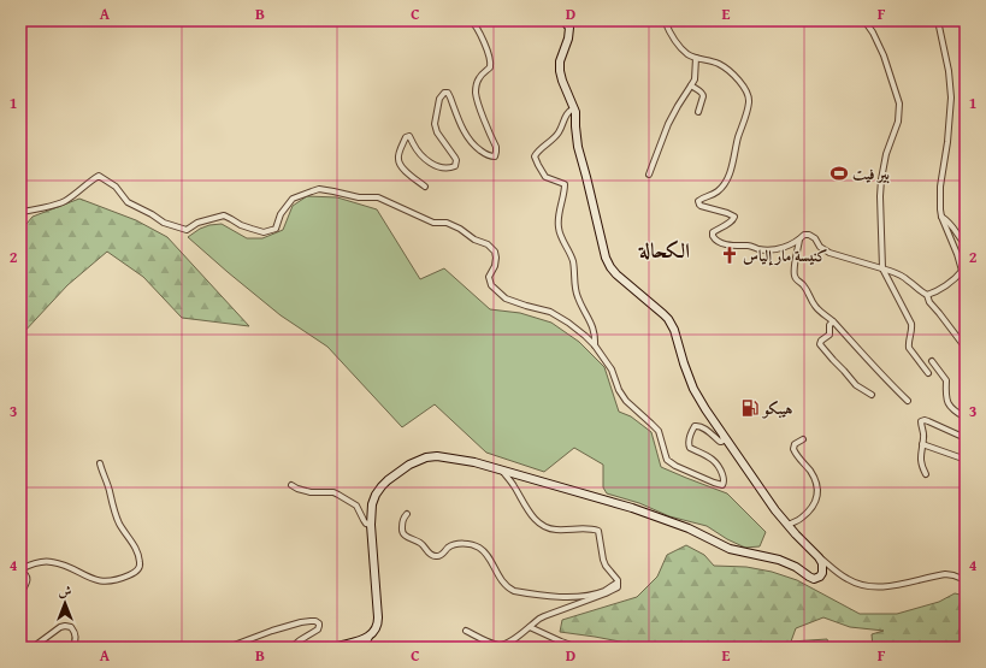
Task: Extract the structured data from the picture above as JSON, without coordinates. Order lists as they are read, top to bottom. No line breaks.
{"districts":["الكحالة"],"places":{"sports":["بير فيت"],"church":["كنيسة مار إلياس"],"fuel station":["هيبكو"]},"north":"top","grid":{"columns":["A","B","C","D","E","F"],"rows":["1","2","3","4"]}}
